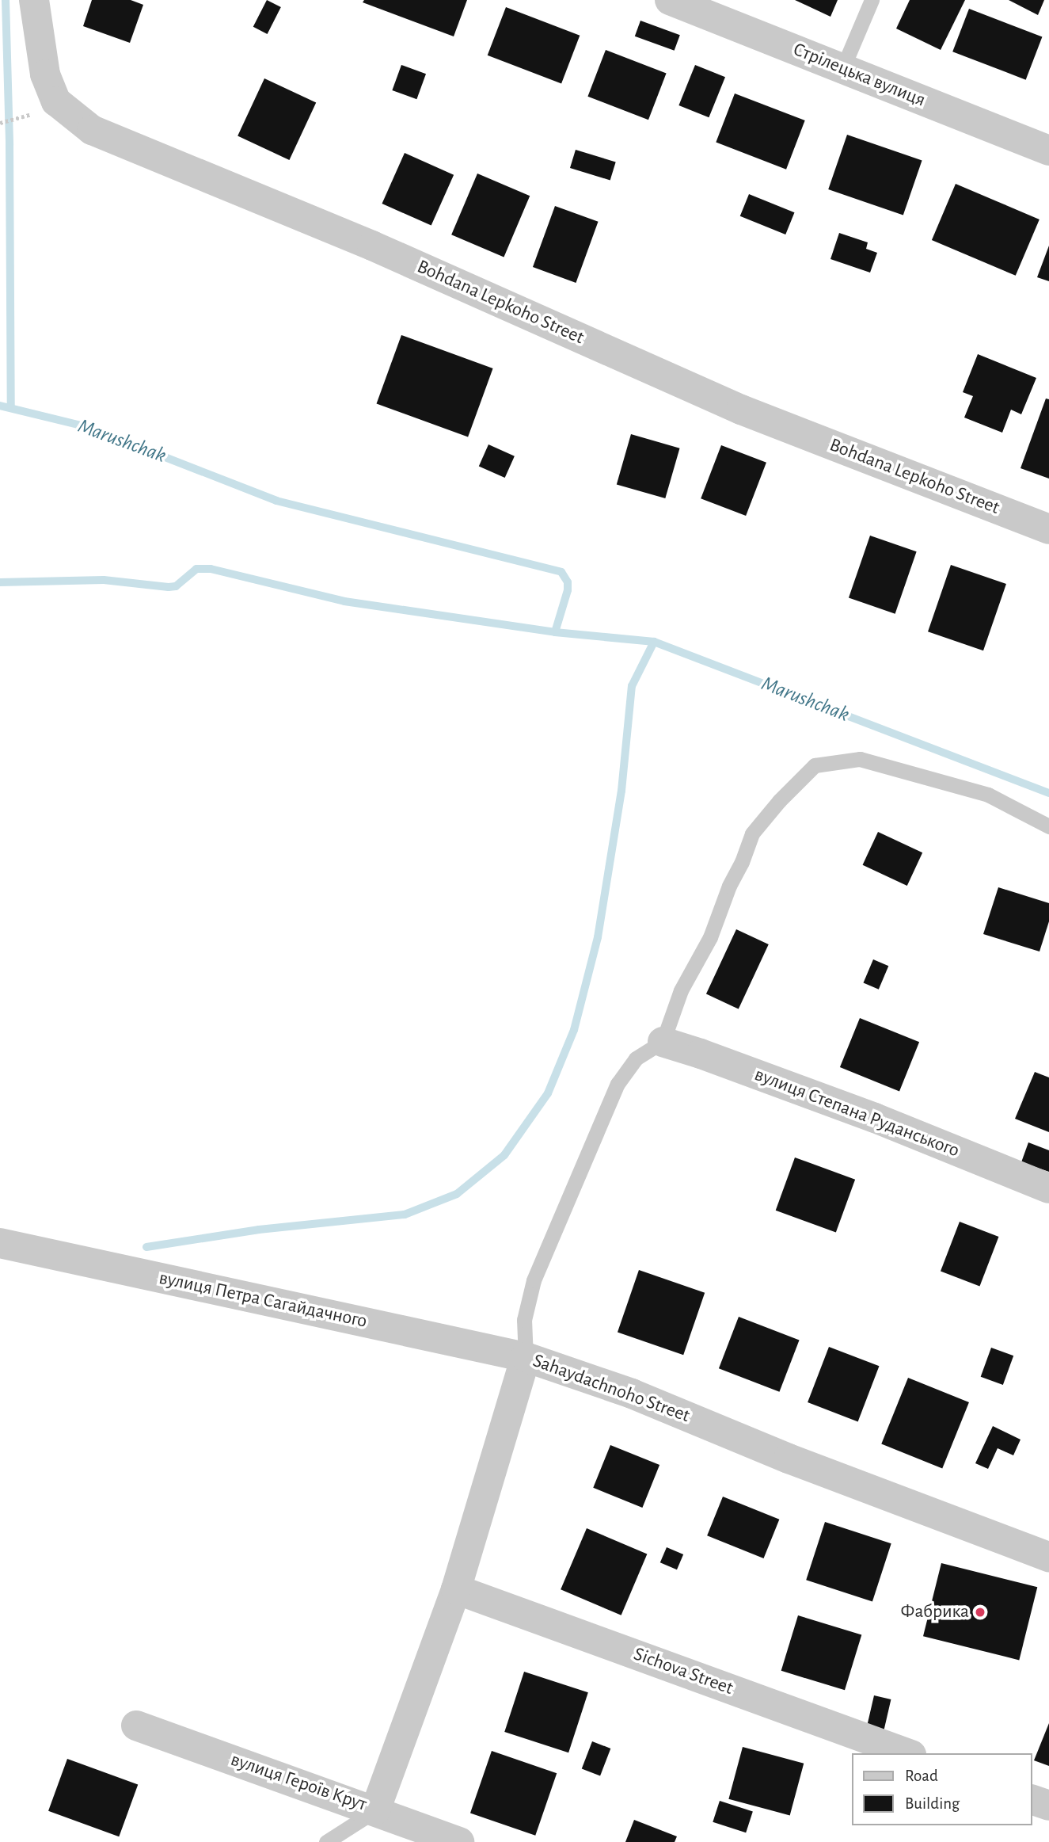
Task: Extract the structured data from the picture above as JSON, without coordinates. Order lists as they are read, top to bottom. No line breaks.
{"streets":{"street":["Стрілецька вулиця","Bohdana Lepkoho Street","вулиця Степана Руданського","вулиця Петра Сагайдачного","Sahaydachnoho Street","Sichova Street","вулиця Героїв Крут"]},"crossings":[["вулиця Петра Сагайдачного","Sahaydachnoho Street"],["Sahaydachnoho Street","Sichova Street"],["Sahaydachnoho Street","вулиця Героїв Крут"]],"water":["Marushchak"],"places":["Фабрика"],"legend":["Road","Building"]}
